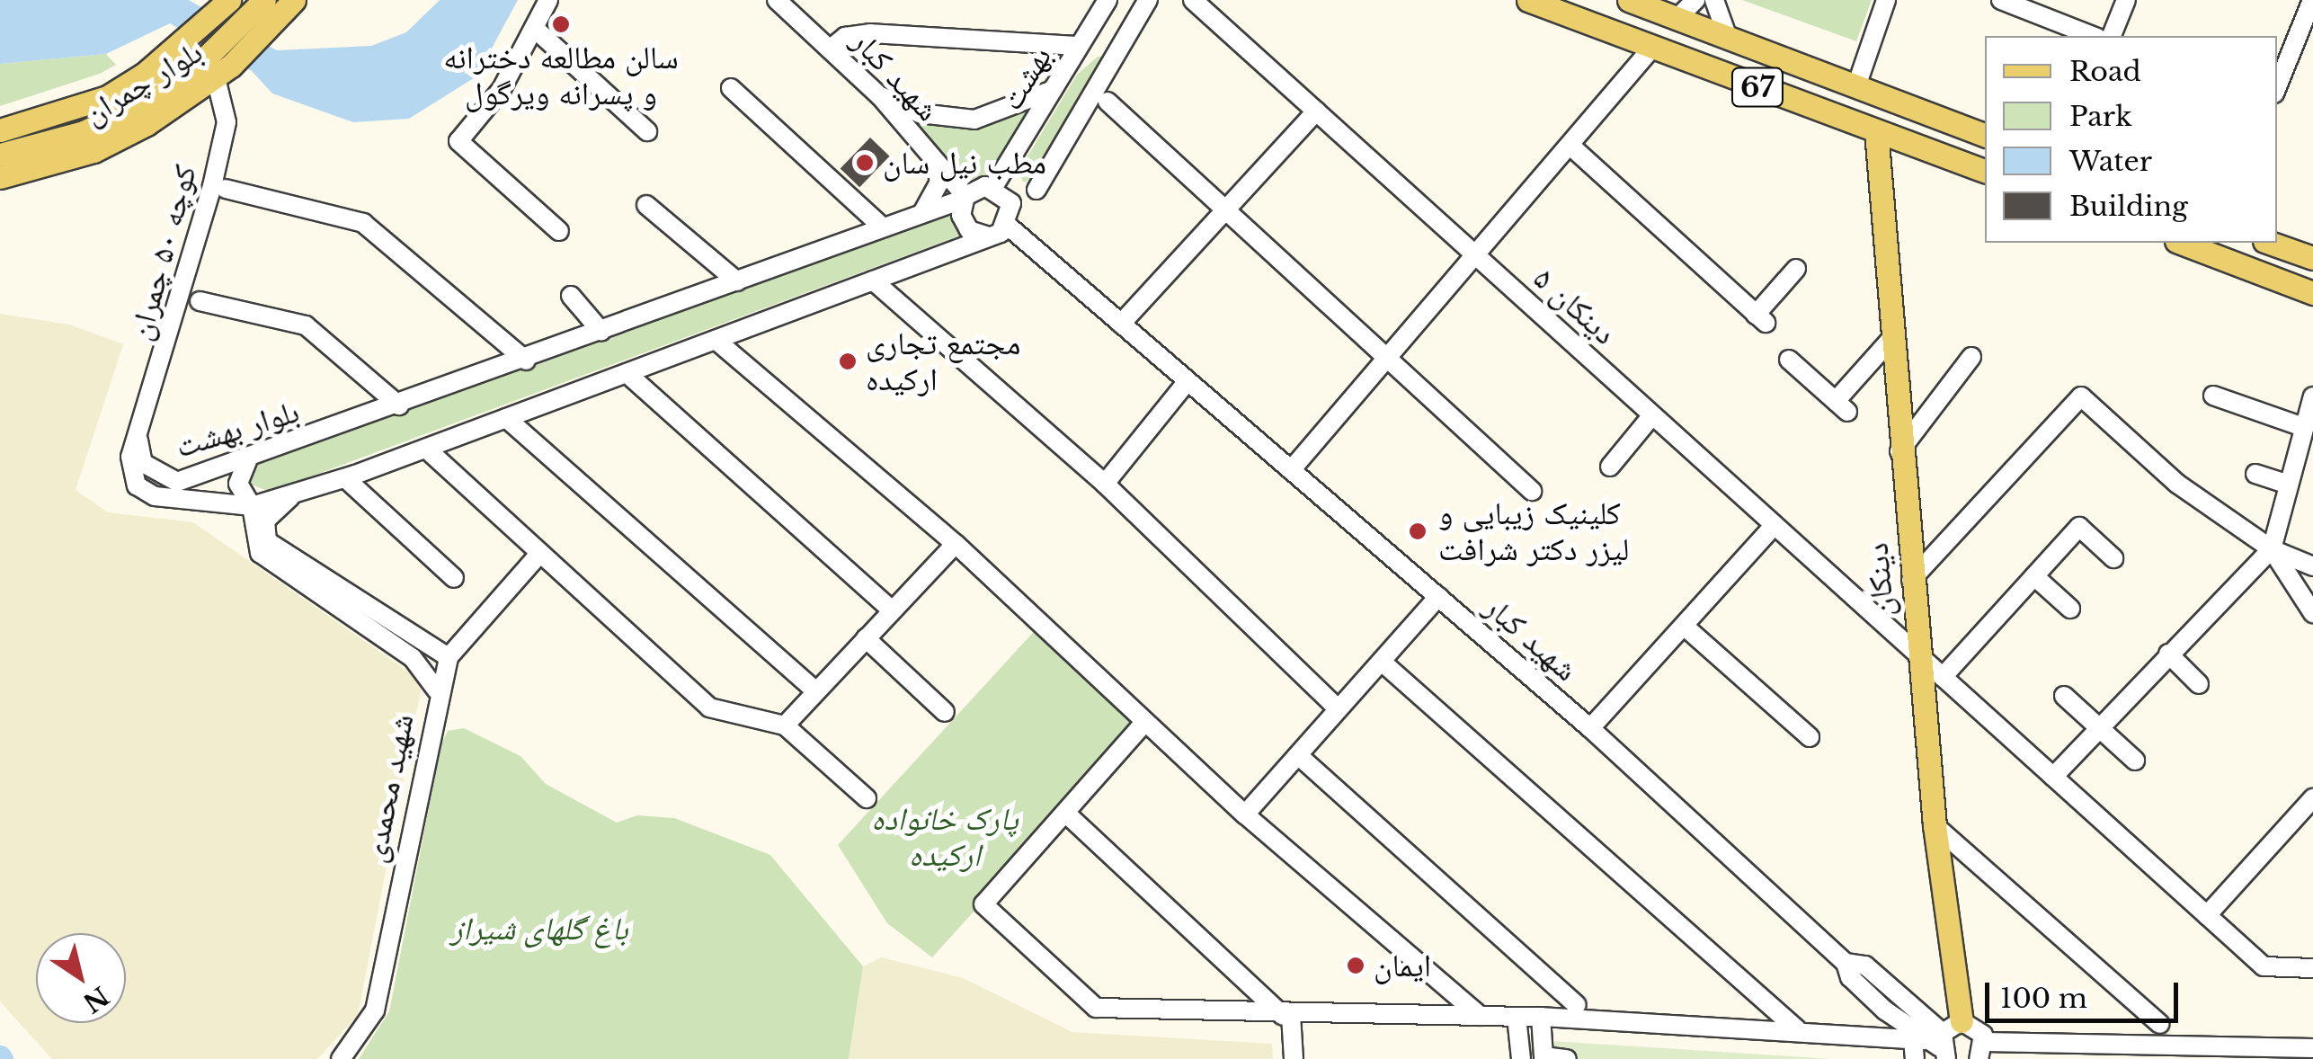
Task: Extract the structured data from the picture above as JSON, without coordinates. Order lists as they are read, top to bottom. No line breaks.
{"streets":{"main road":["بلوار چمران","67","دینکان"],"street":["شهید کبار","بهشت","کوچه ۵۰ چمران","۵ دینکان","بلوار بهشت","شهید محمدی"]},"crossings":[["شهید کبار","بهشت"],["شهید کبار","بلوار بهشت"],["شهید کبار","دینکان"],["بهشت","بلوار بهشت"],["بلوار چمران","کوچه ۵۰ چمران"],["67","دینکان"],["کوچه ۵۰ چمران","بلوار بهشت"],["۵ دینکان","دینکان"]],"parks":["پارک خانواده ارکیده","باغ گلهای شیراز"],"places":["سالن مطالعه دخترانه و پسرانه ویرگول","مطب نیل سان","مجتمع تجاری ارکیده","کلینیک زیبایی و لیزر دکتر شرافت","ایمان"],"legend":["Road","Park","Water","Building"],"scale_bar":"100 m","north":"bottom right"}
